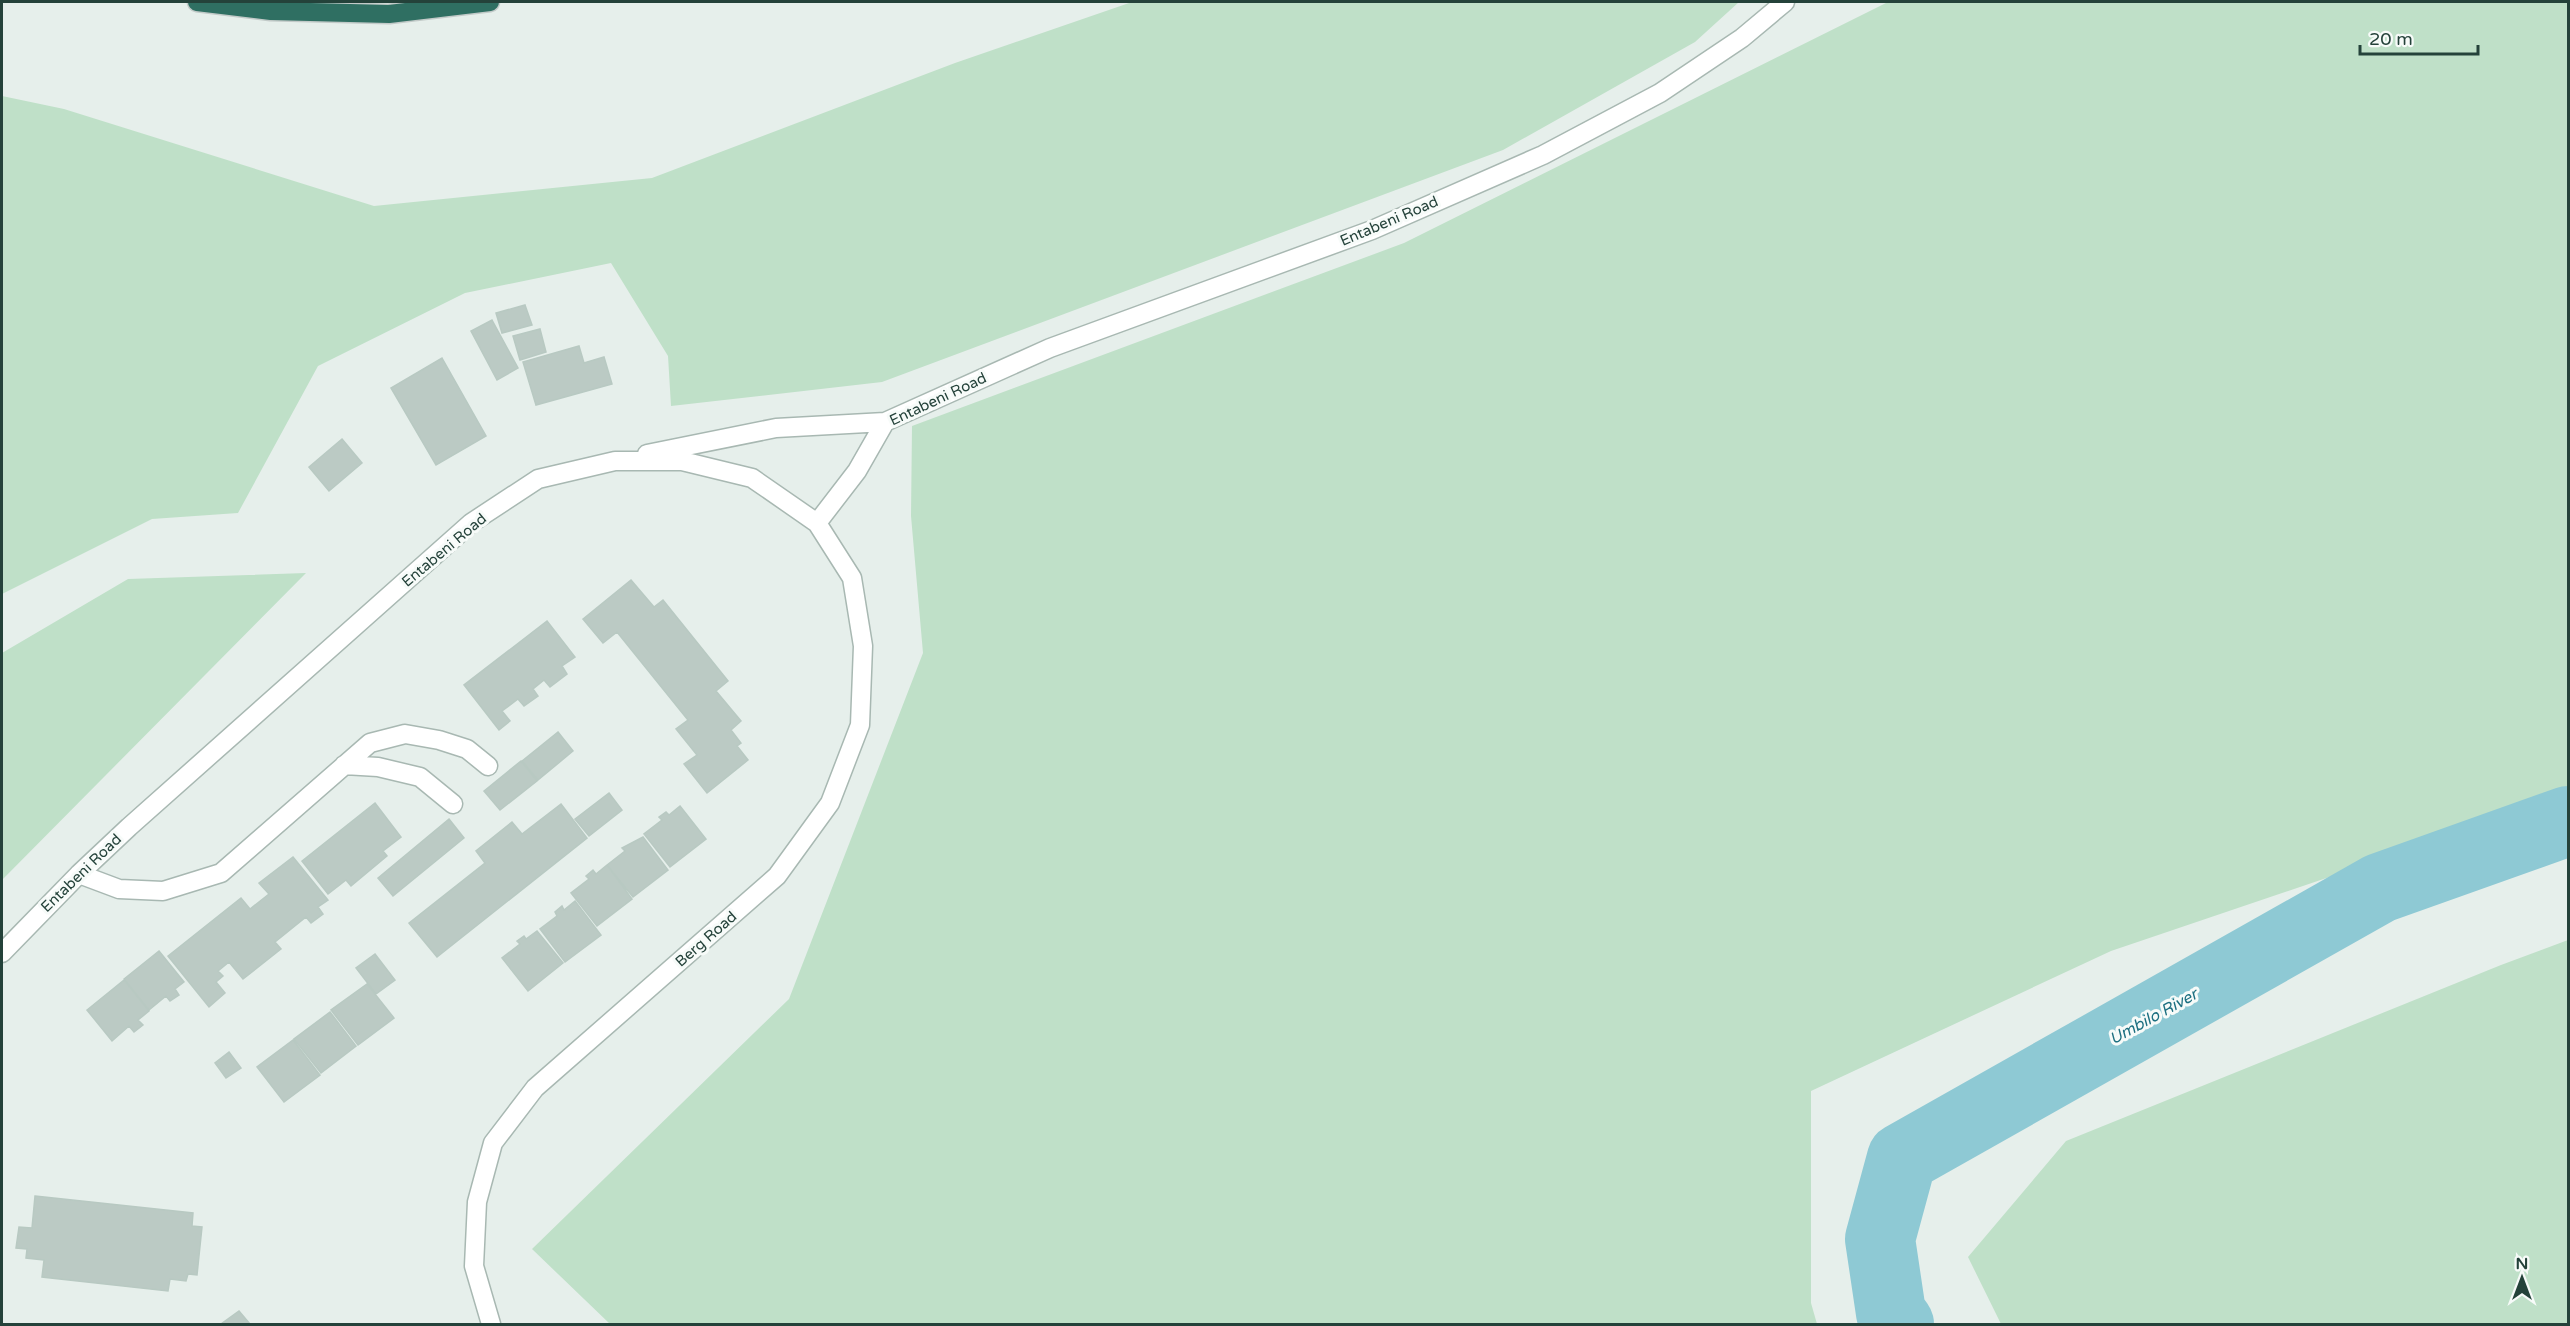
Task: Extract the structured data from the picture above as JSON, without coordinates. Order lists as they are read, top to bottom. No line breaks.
{"streets":{"street":["Entabeni Road","Berg Road"]},"crossings":[["Entabeni Road","Berg Road"]],"water":["Umbilo River"],"scale_bar":"20 m","north":"top"}
